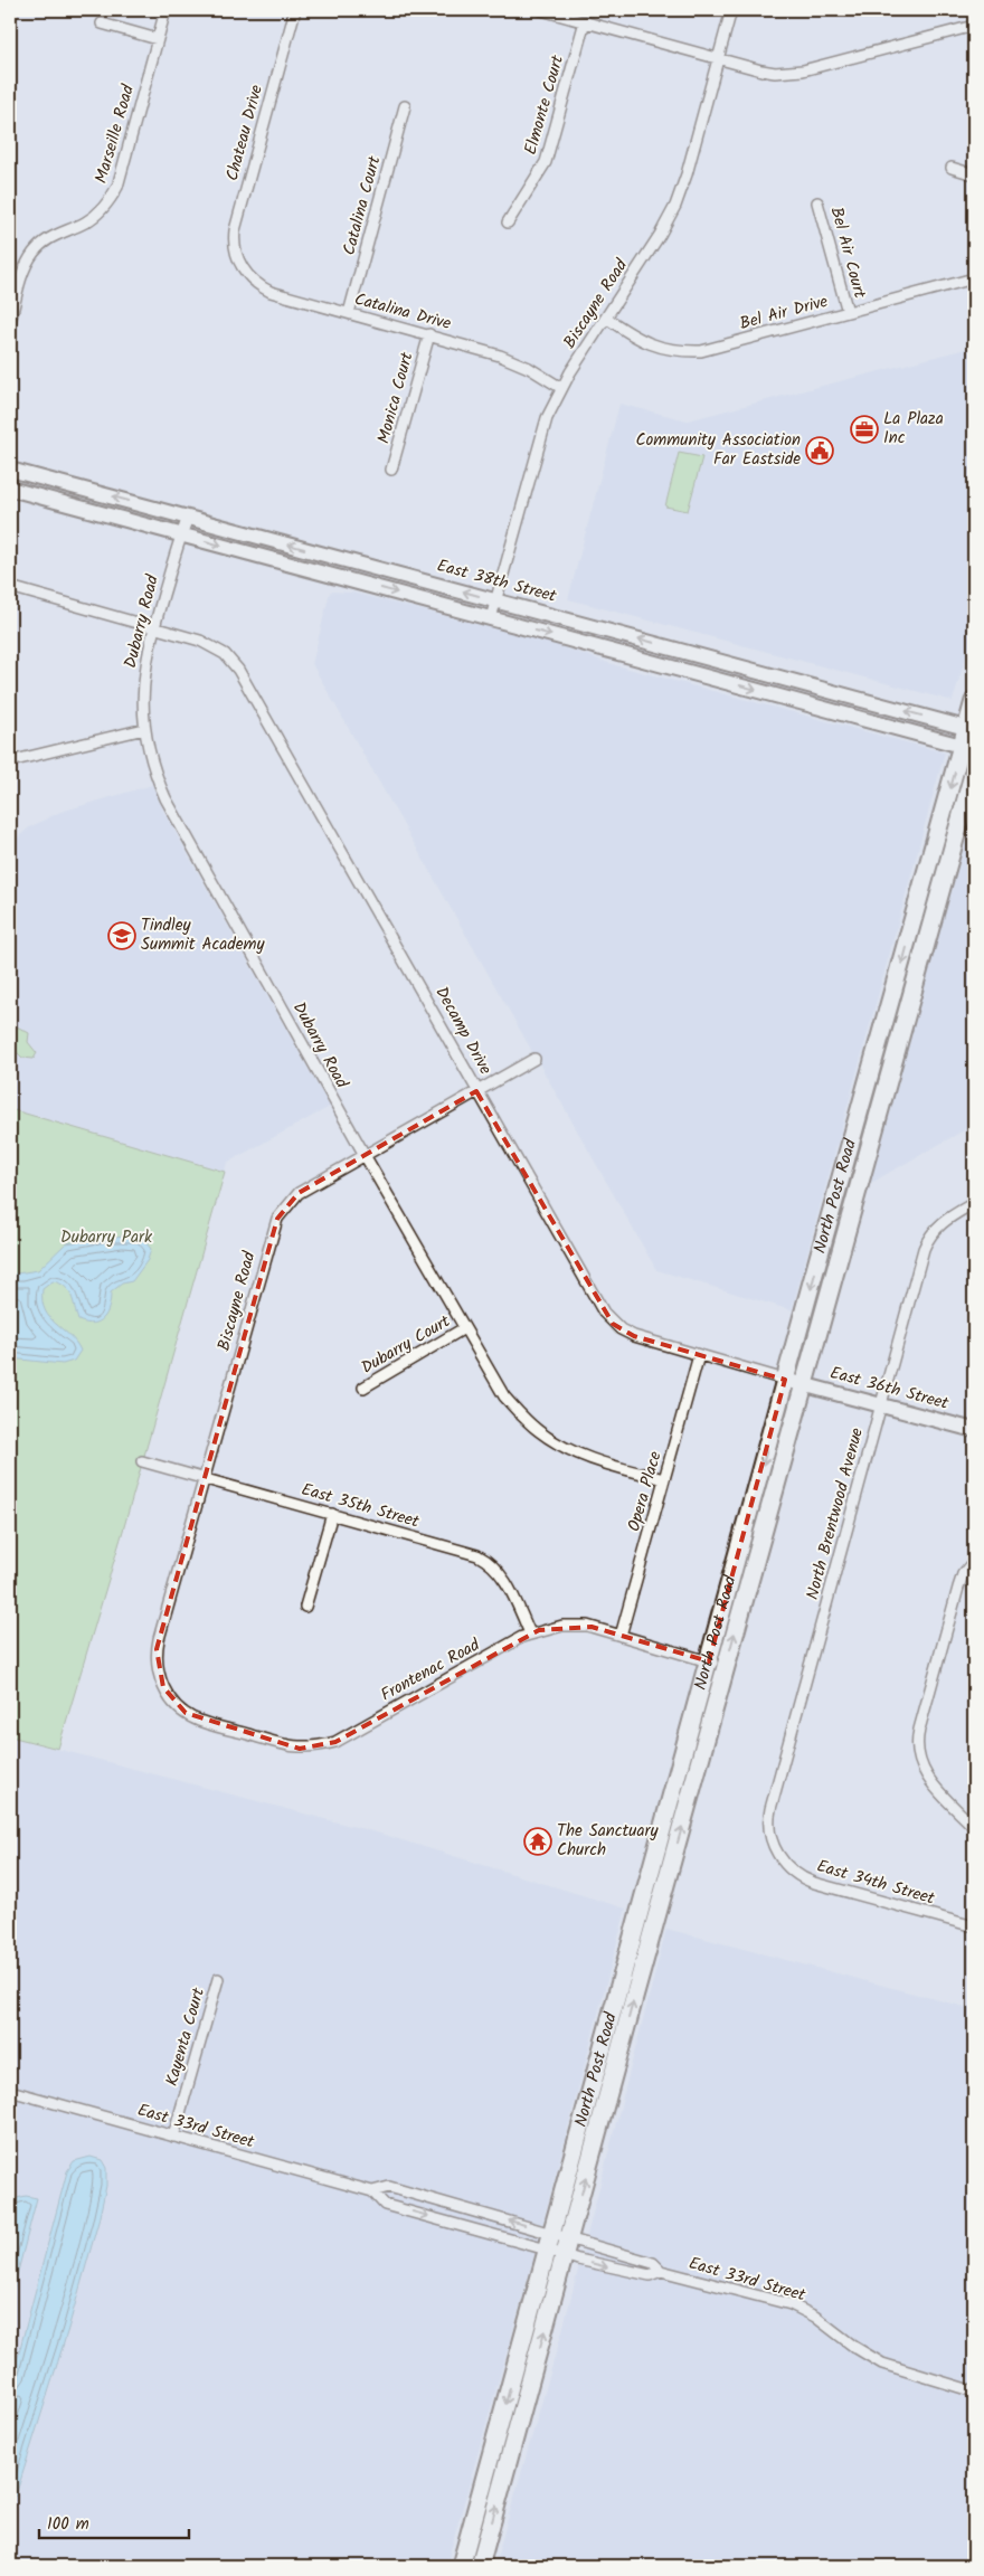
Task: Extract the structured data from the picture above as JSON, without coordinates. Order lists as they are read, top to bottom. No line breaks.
{"streets":{"main road":["East 38th Street","North Post Road","East 36th Street"],"street":["Elmonte Court","Chateau Drive","Marseille Road","Catalina Court","Bel Air Court","Biscayne Road","Catalina Drive","Bel Air Drive","Monica Court","Dubarry Road","Decamp Drive","Dubarry Court","Opera Place","East 35th Street","North Brentwood Avenue","Frontenac Road","East 34th Street","Kayenta Court","East 33rd Street"]},"crossings":[["Chateau Drive","Catalina Drive"],["Catalina Court","Catalina Drive"],["Bel Air Court","Bel Air Drive"],["Biscayne Road","Catalina Drive"],["Biscayne Road","Bel Air Drive"],["Biscayne Road","East 38th Street"],["Biscayne Road","Dubarry Road"],["Biscayne Road","Decamp Drive"],["Biscayne Road","East 35th Street"],["Biscayne Road","Frontenac Road"],["Catalina Drive","Monica Court"],["East 38th Street","Dubarry Road"],["East 38th Street","North Post Road"],["Dubarry Road","Decamp Drive"],["Dubarry Road","Dubarry Court"],["Dubarry Road","Opera Place"],["Decamp Drive","North Post Road"],["Decamp Drive","East 36th Street"],["Decamp Drive","Opera Place"],["North Post Road","East 36th Street"],["North Post Road","Frontenac Road"],["North Post Road","East 33rd Street"],["East 36th Street","North Brentwood Avenue"],["Opera Place","Frontenac Road"],["East 35th Street","Frontenac Road"],["North Brentwood Avenue","East 34th Street"],["Kayenta Court","East 33rd Street"]],"parks":["Dubarry Park"],"places":{"office":["La Plaza Inc"],"public building":["Community Association Far Eastside"],"school or university":["Tindley Summit Academy"],"temple":["The Sanctuary Church"]},"scale_bar":"100 m"}
